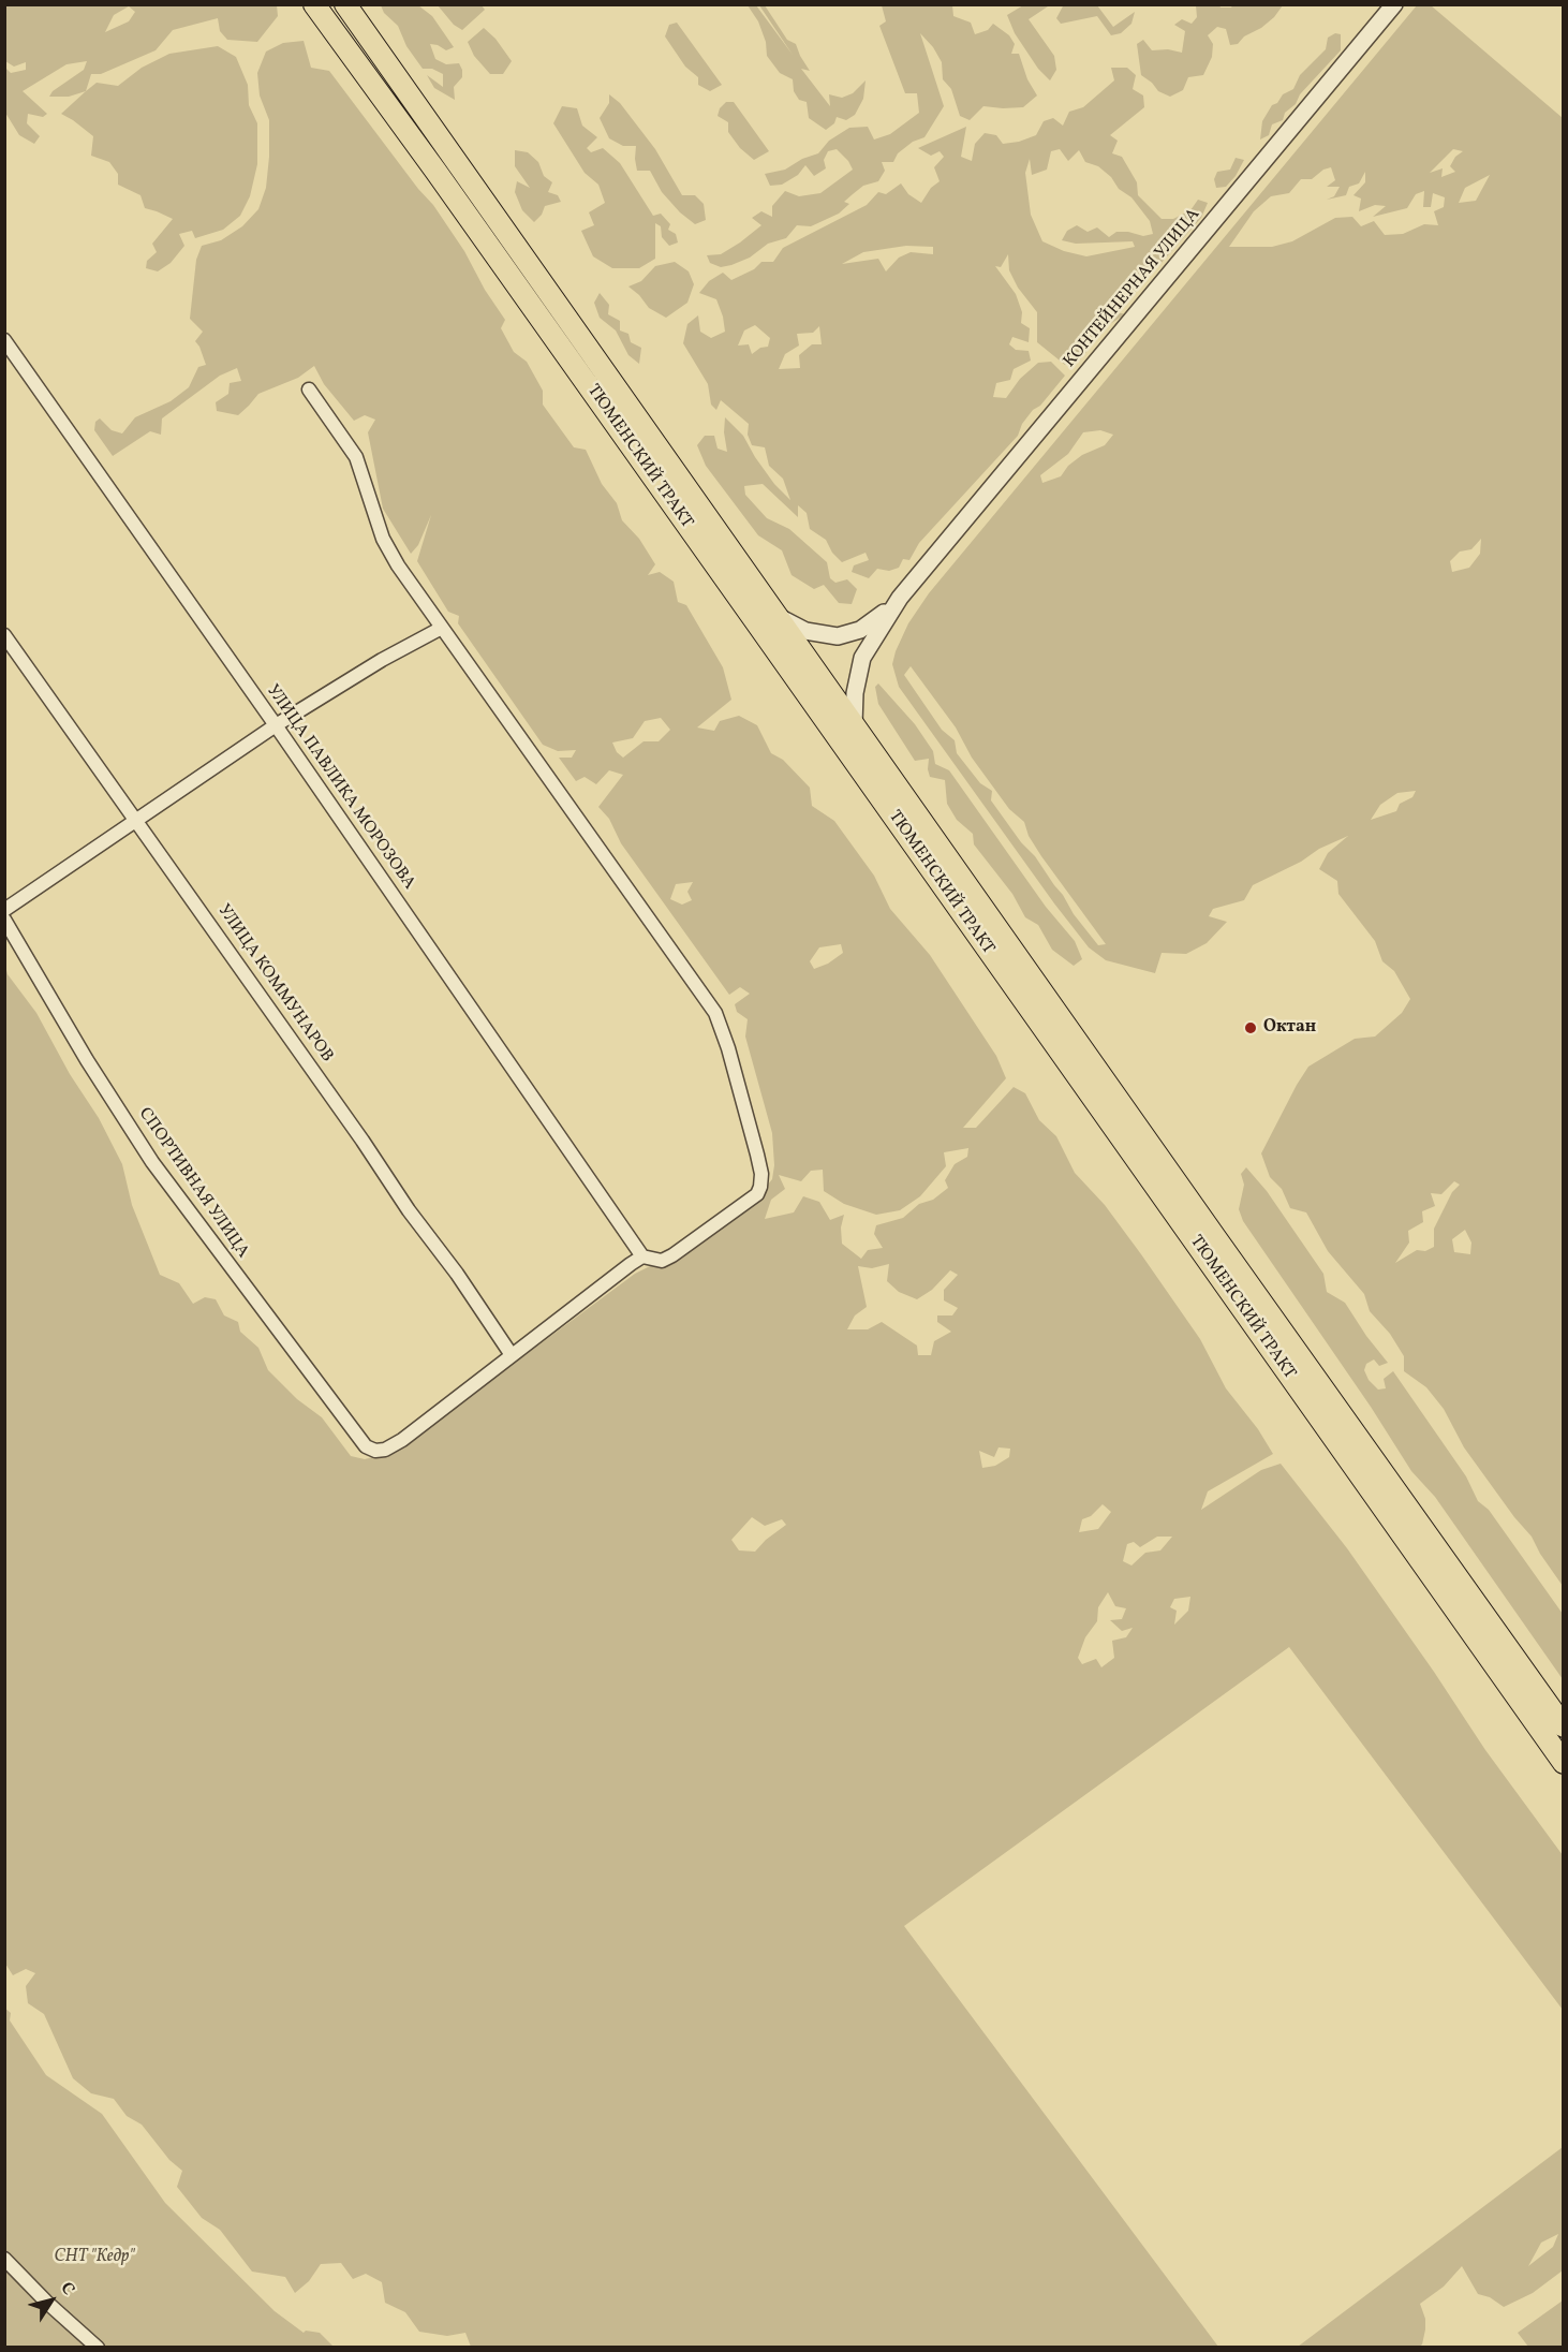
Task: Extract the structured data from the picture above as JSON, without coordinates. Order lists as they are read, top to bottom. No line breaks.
{"streets":{"main road":["ТЮМЕНСКИЙ ТРАКТ"],"street":["КОНТЕЙНЕРНАЯ УЛИЦА","УЛИЦА ПАВЛИКА МОРОЗОВА","УЛИЦА КОММУНАРОВ","СПОРТИВНАЯ УЛИЦА"]},"crossings":[["КОНТЕЙНЕРНАЯ УЛИЦА","ТЮМЕНСКИЙ ТРАКТ"],["УЛИЦА КОММУНАРОВ","СПОРТИВНАЯ УЛИЦА"]],"parks":["СНТ \"Кедр\""],"places":["Октан"],"north":"top right"}
